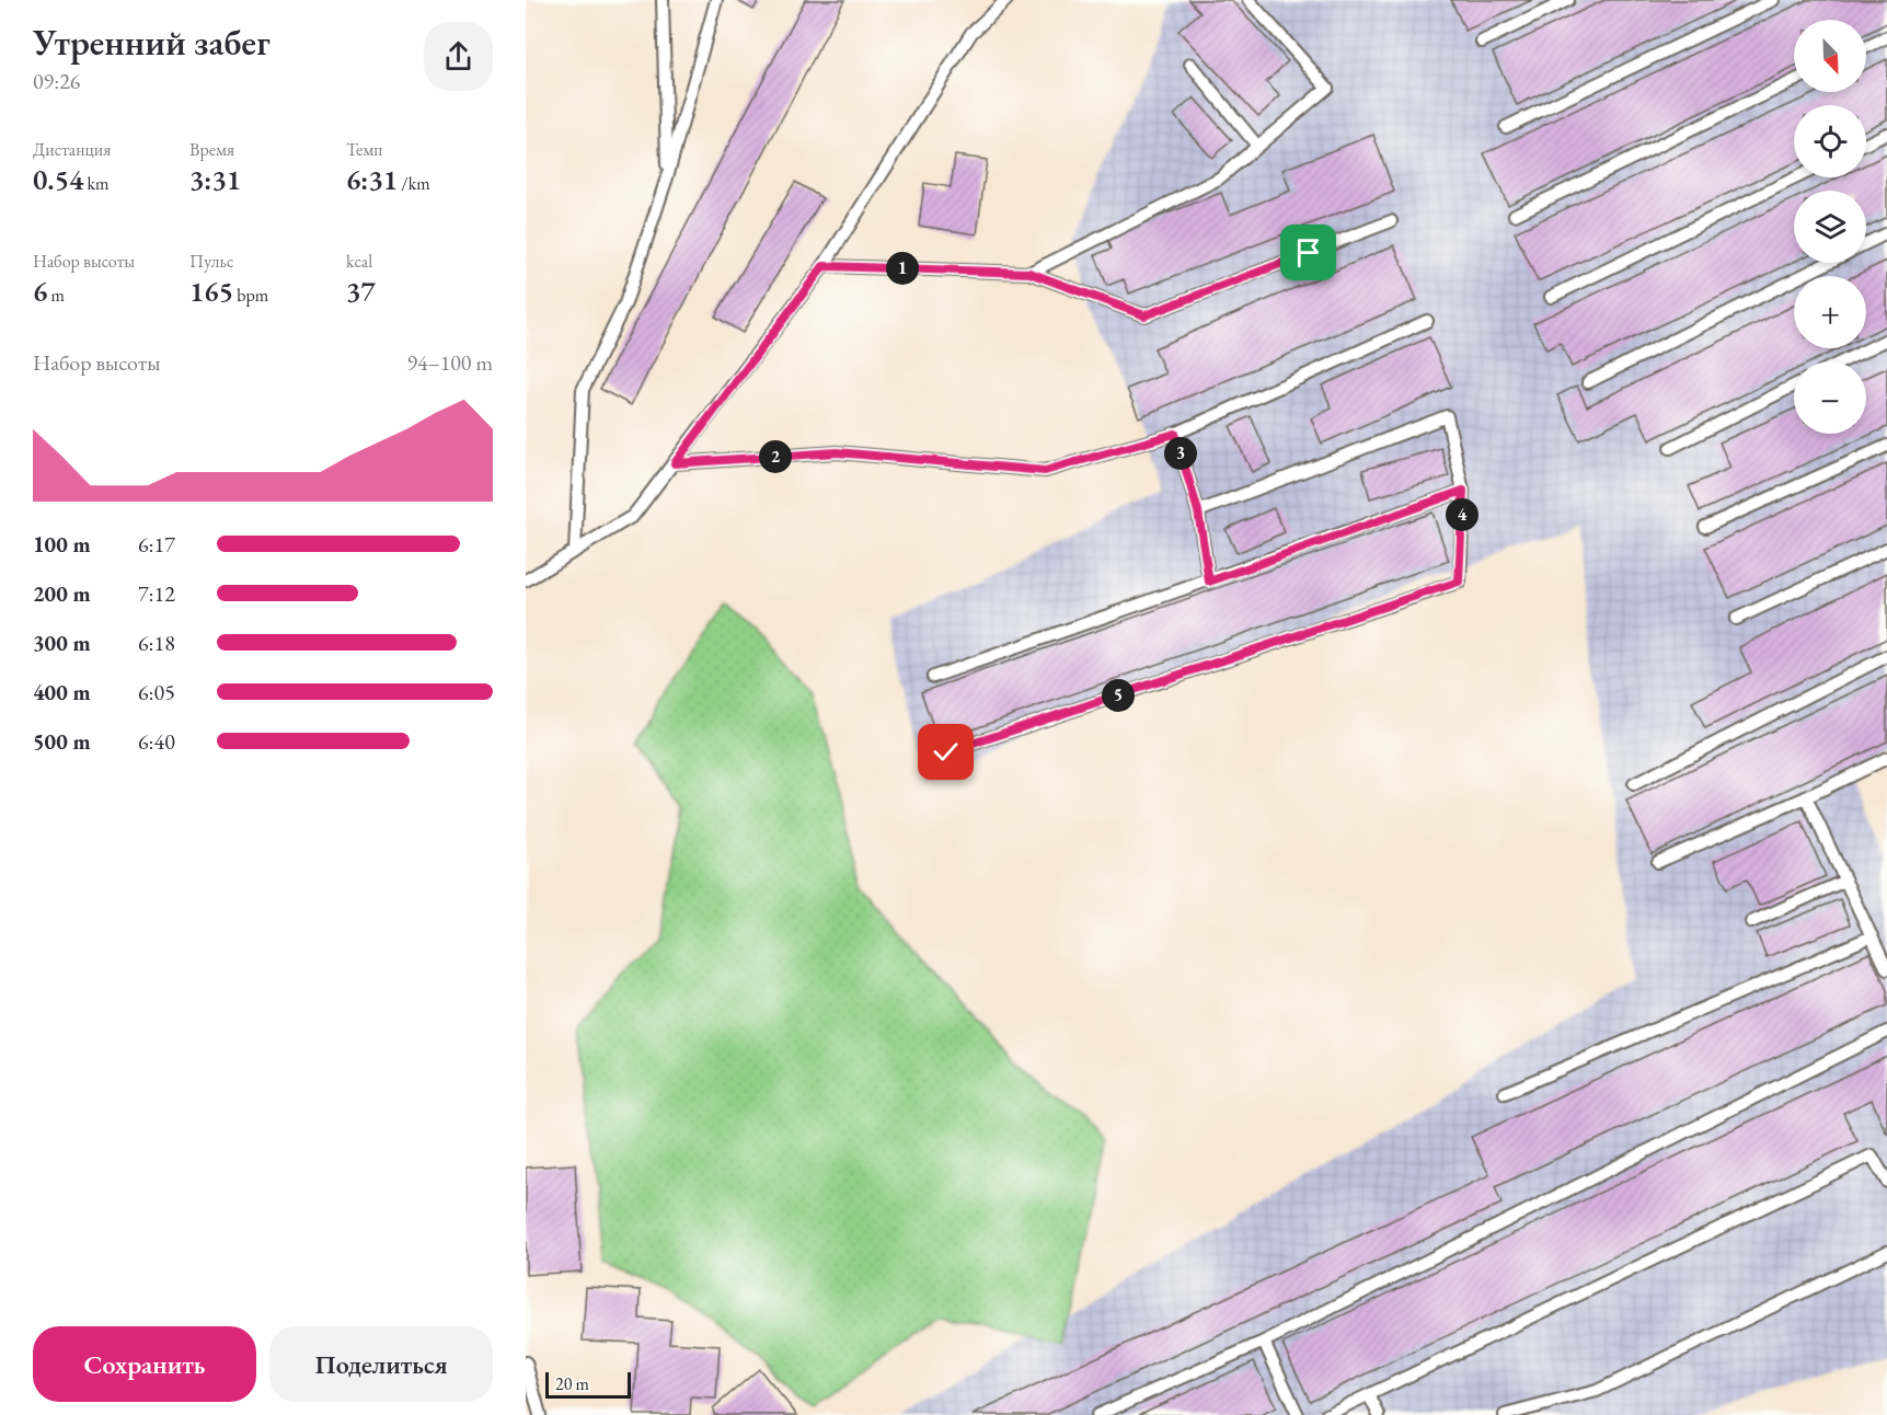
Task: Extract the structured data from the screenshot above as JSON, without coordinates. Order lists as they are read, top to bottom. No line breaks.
{"scale_bar":"20 m","north":"bottom right","page":{"heading":["Утренний забег","09:26"],"map_buttons":["+","−"],"stats":[["Дистанция","0.54 km"],["Время","3:31"],["Темп","6:31 /km"],["Набор высоты","6 m"],["Пульс","165 bpm"],["kcal","37"]],"pins":["1","3","2","4","5"],"chart":["Набор высоты","94–100 m"],"list":[{"name":"100 m","note":"6:17"},{"name":"200 m","note":"7:12"},{"name":"300 m","note":"6:18"},{"name":"400 m","note":"6:05"},{"name":"500 m","note":"6:40"}],"buttons":["Сохранить","Поделиться"],"scale":"20 m"}}
